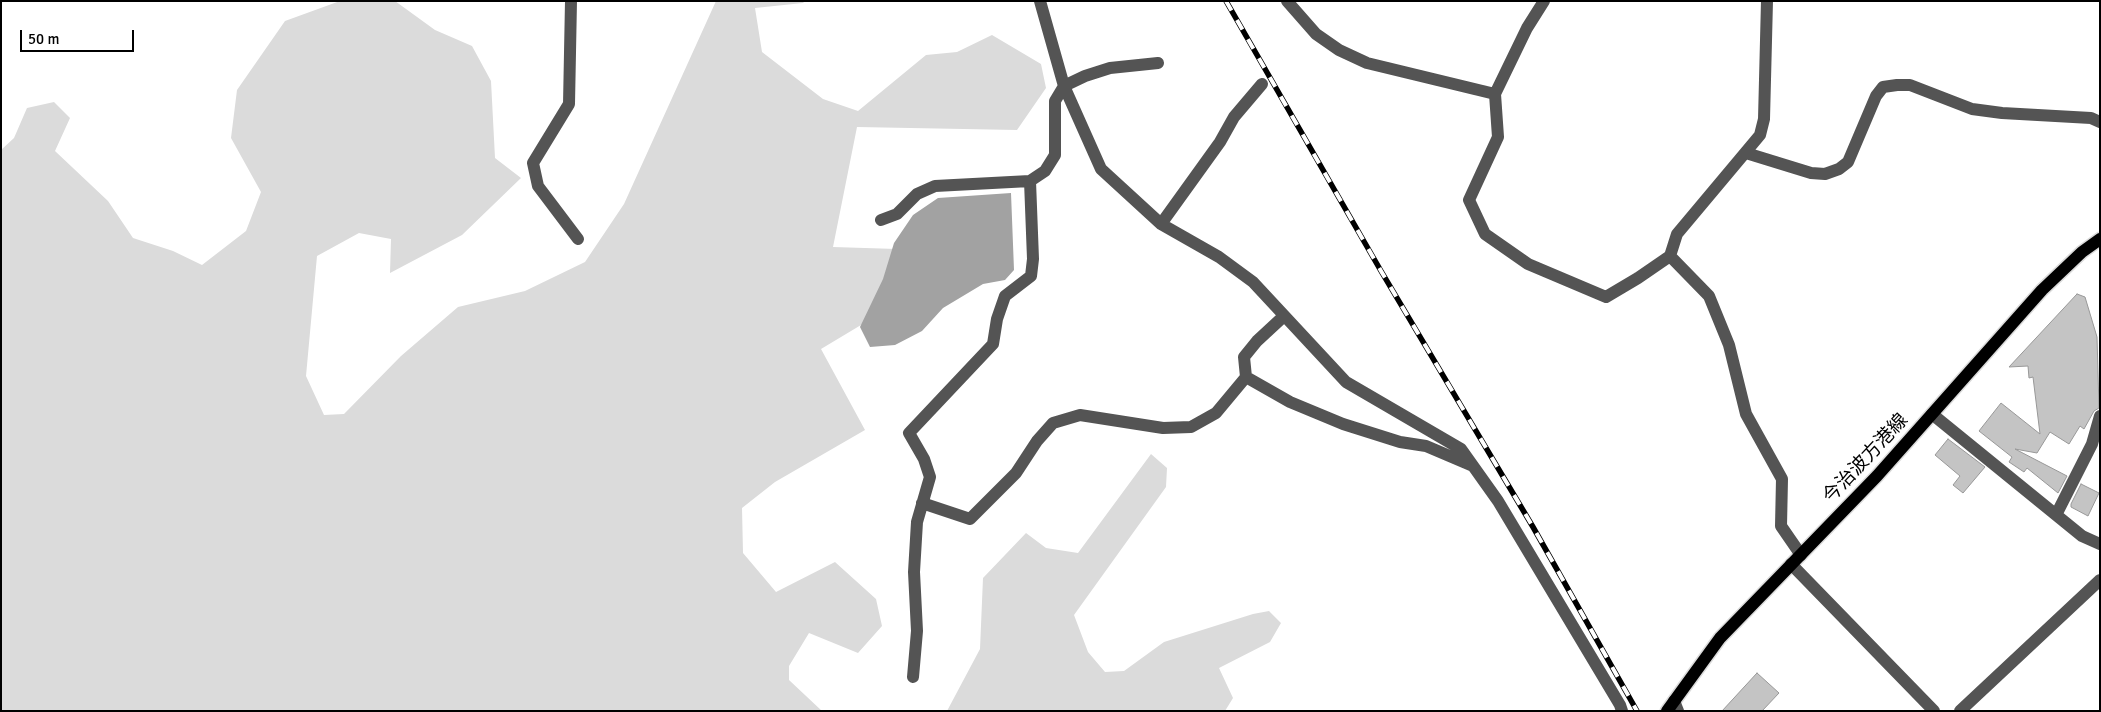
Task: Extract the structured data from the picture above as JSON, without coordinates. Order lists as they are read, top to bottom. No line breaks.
{"streets":{"main road":["今治波方港線"]},"scale_bar":"50 m"}
